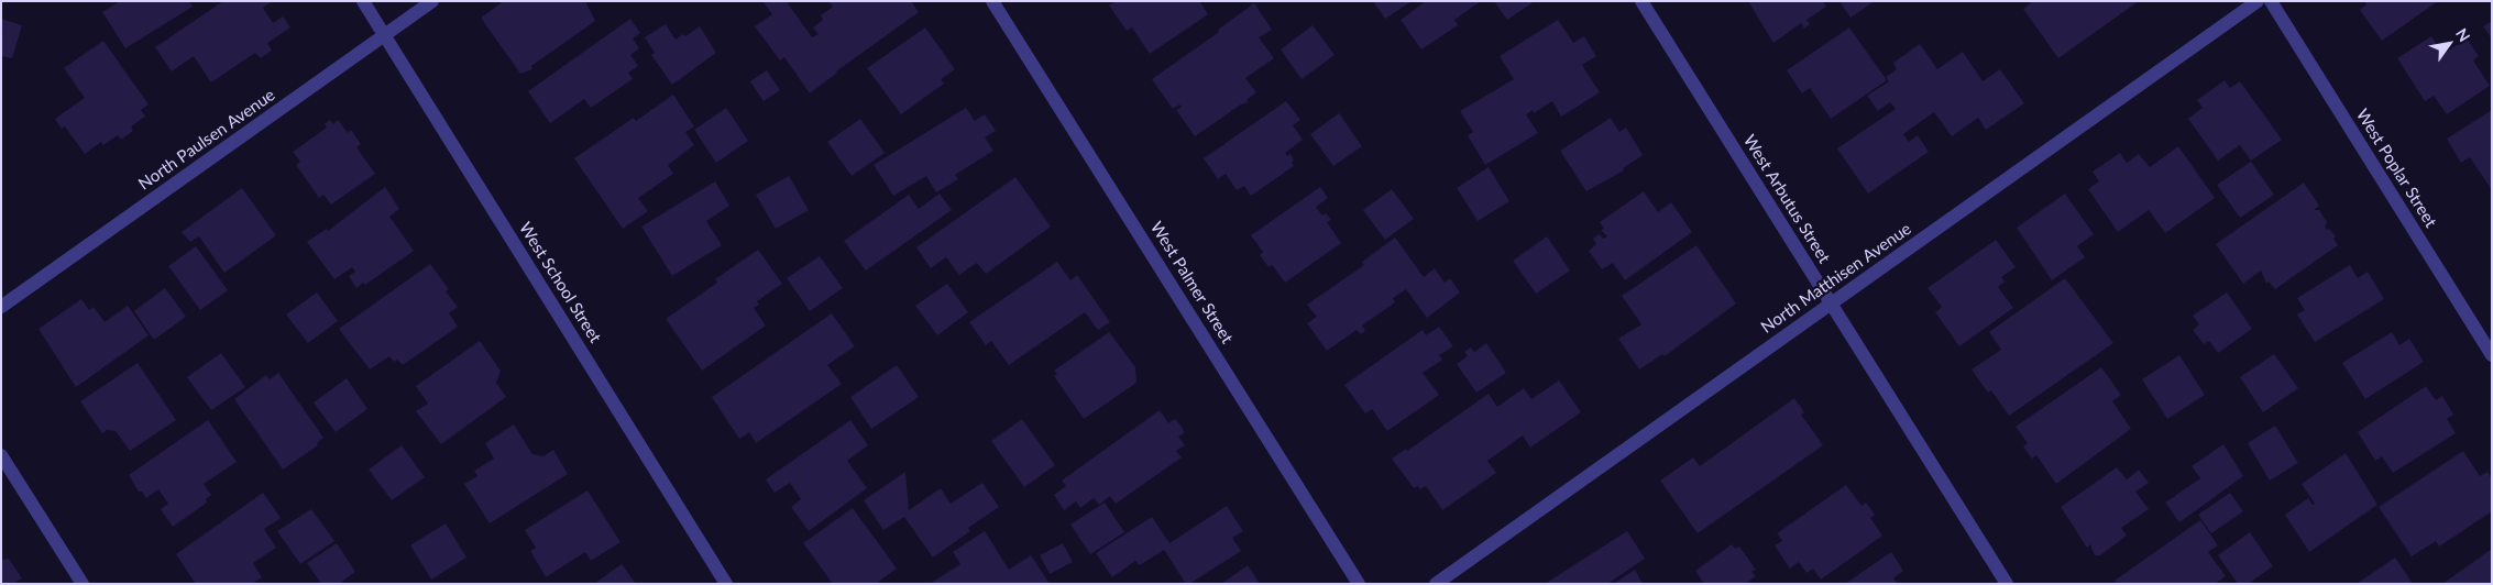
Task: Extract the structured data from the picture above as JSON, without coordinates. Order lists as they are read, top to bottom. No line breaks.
{"streets":{"street":["North Paulsen Avenue","West Poplar Street","West Arbutus Street","North Matthisen Avenue","West School Street","West Palmer Street"]},"crossings":[["North Paulsen Avenue","West School Street"],["West Arbutus Street","North Matthisen Avenue"]],"north":"top right"}
